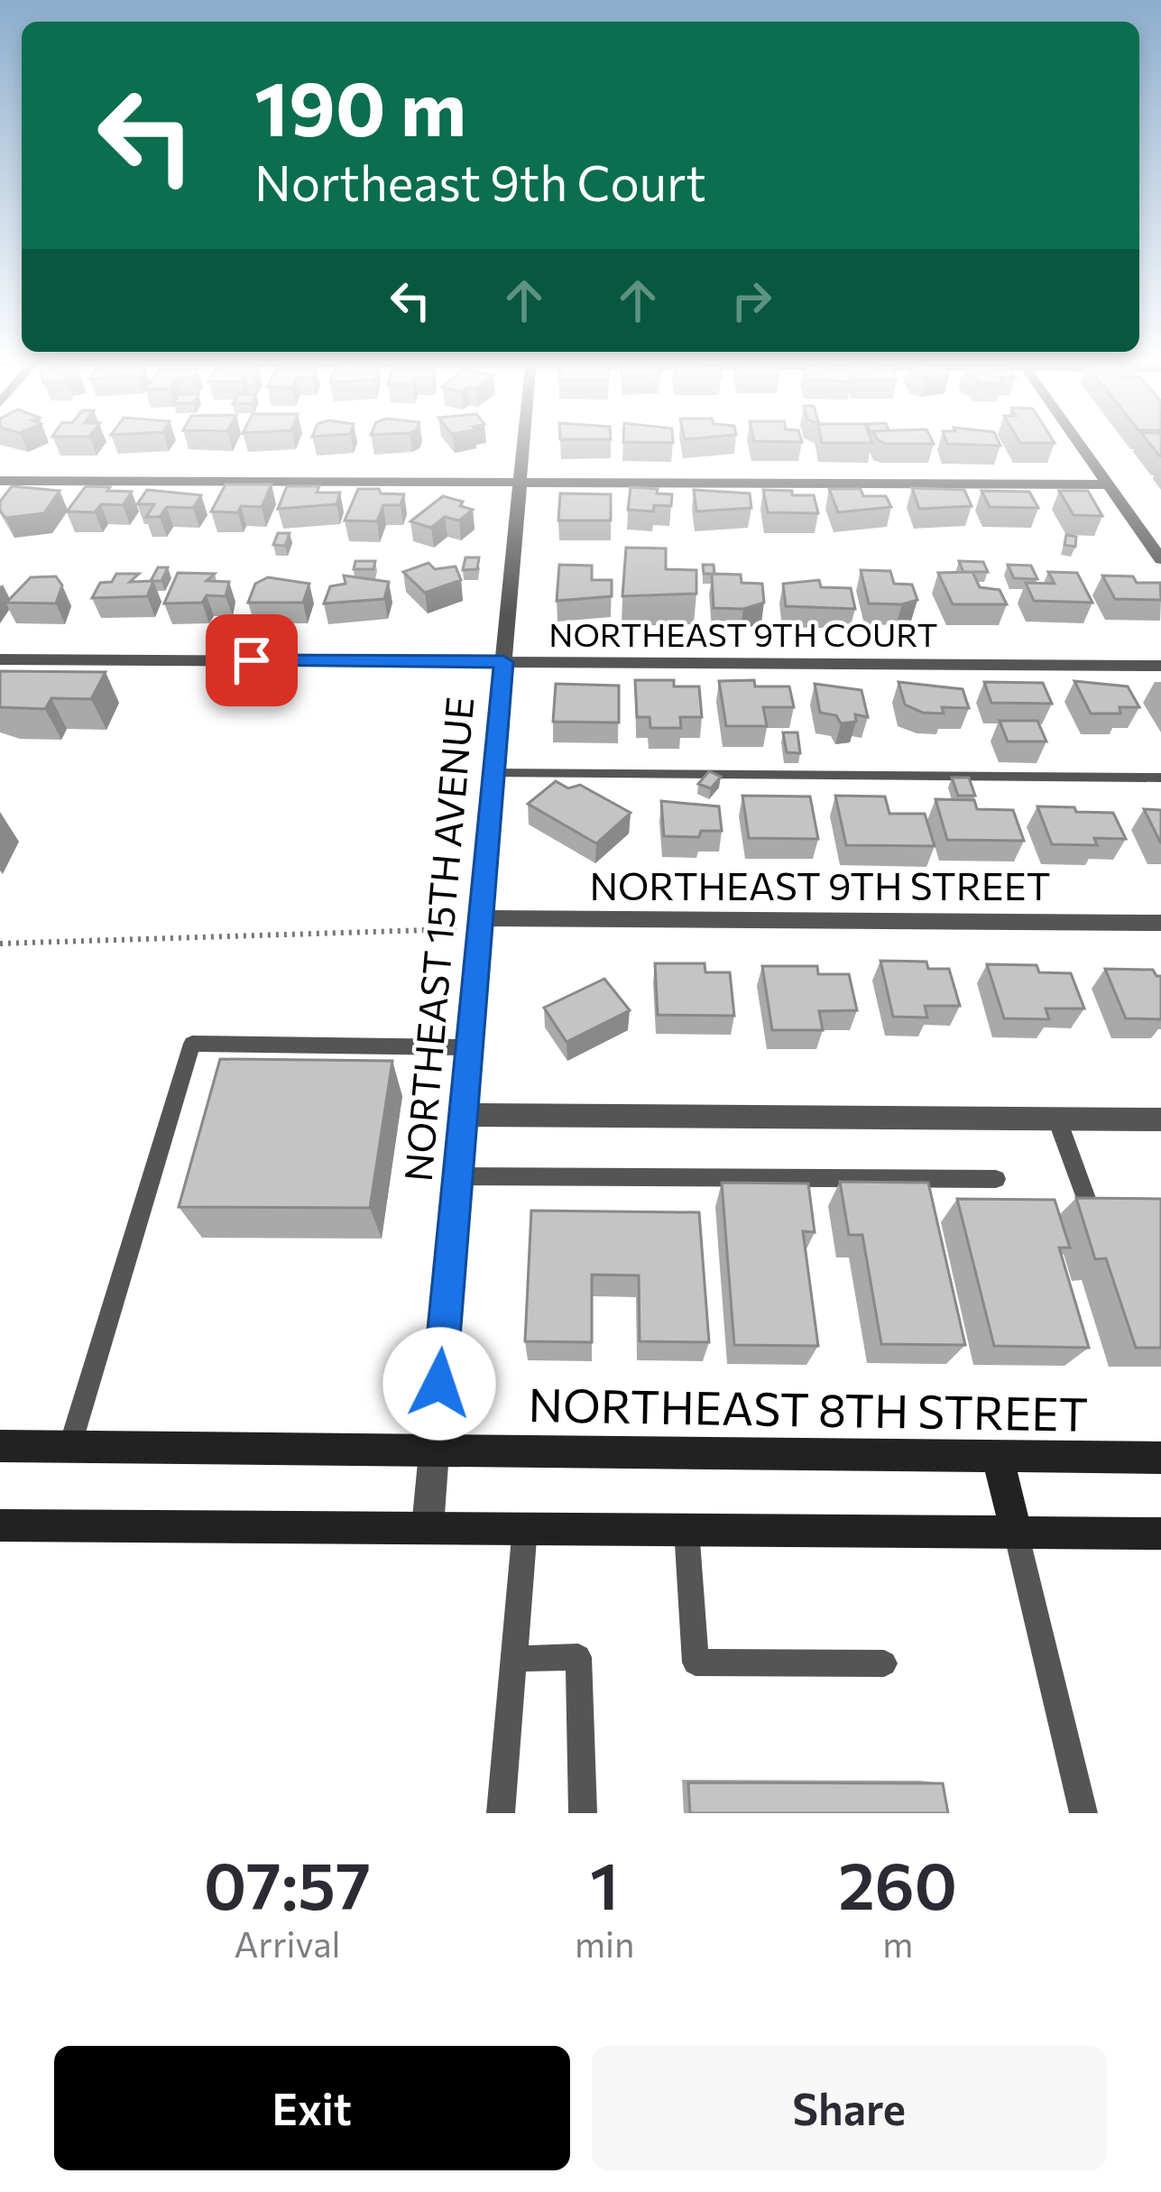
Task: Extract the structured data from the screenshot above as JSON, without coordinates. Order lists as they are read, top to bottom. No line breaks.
{"streets":{"main road":["NORTHEAST 8TH STREET"],"street":["NORTHEAST 9TH COURT","NORTHEAST 9TH STREET","NORTHEAST 15TH AVENUE"]},"crossings":[["NORTHEAST 9TH COURT","NORTHEAST 15TH AVENUE"],["NORTHEAST 9TH STREET","NORTHEAST 15TH AVENUE"],["NORTHEAST 15TH AVENUE","NORTHEAST 8TH STREET"]],"page":{"turn":["190 m","Northeast 9th Court"],"eta":["07:57","Arrival","1","min","260","m"],"buttons":["Exit","Share"]}}
